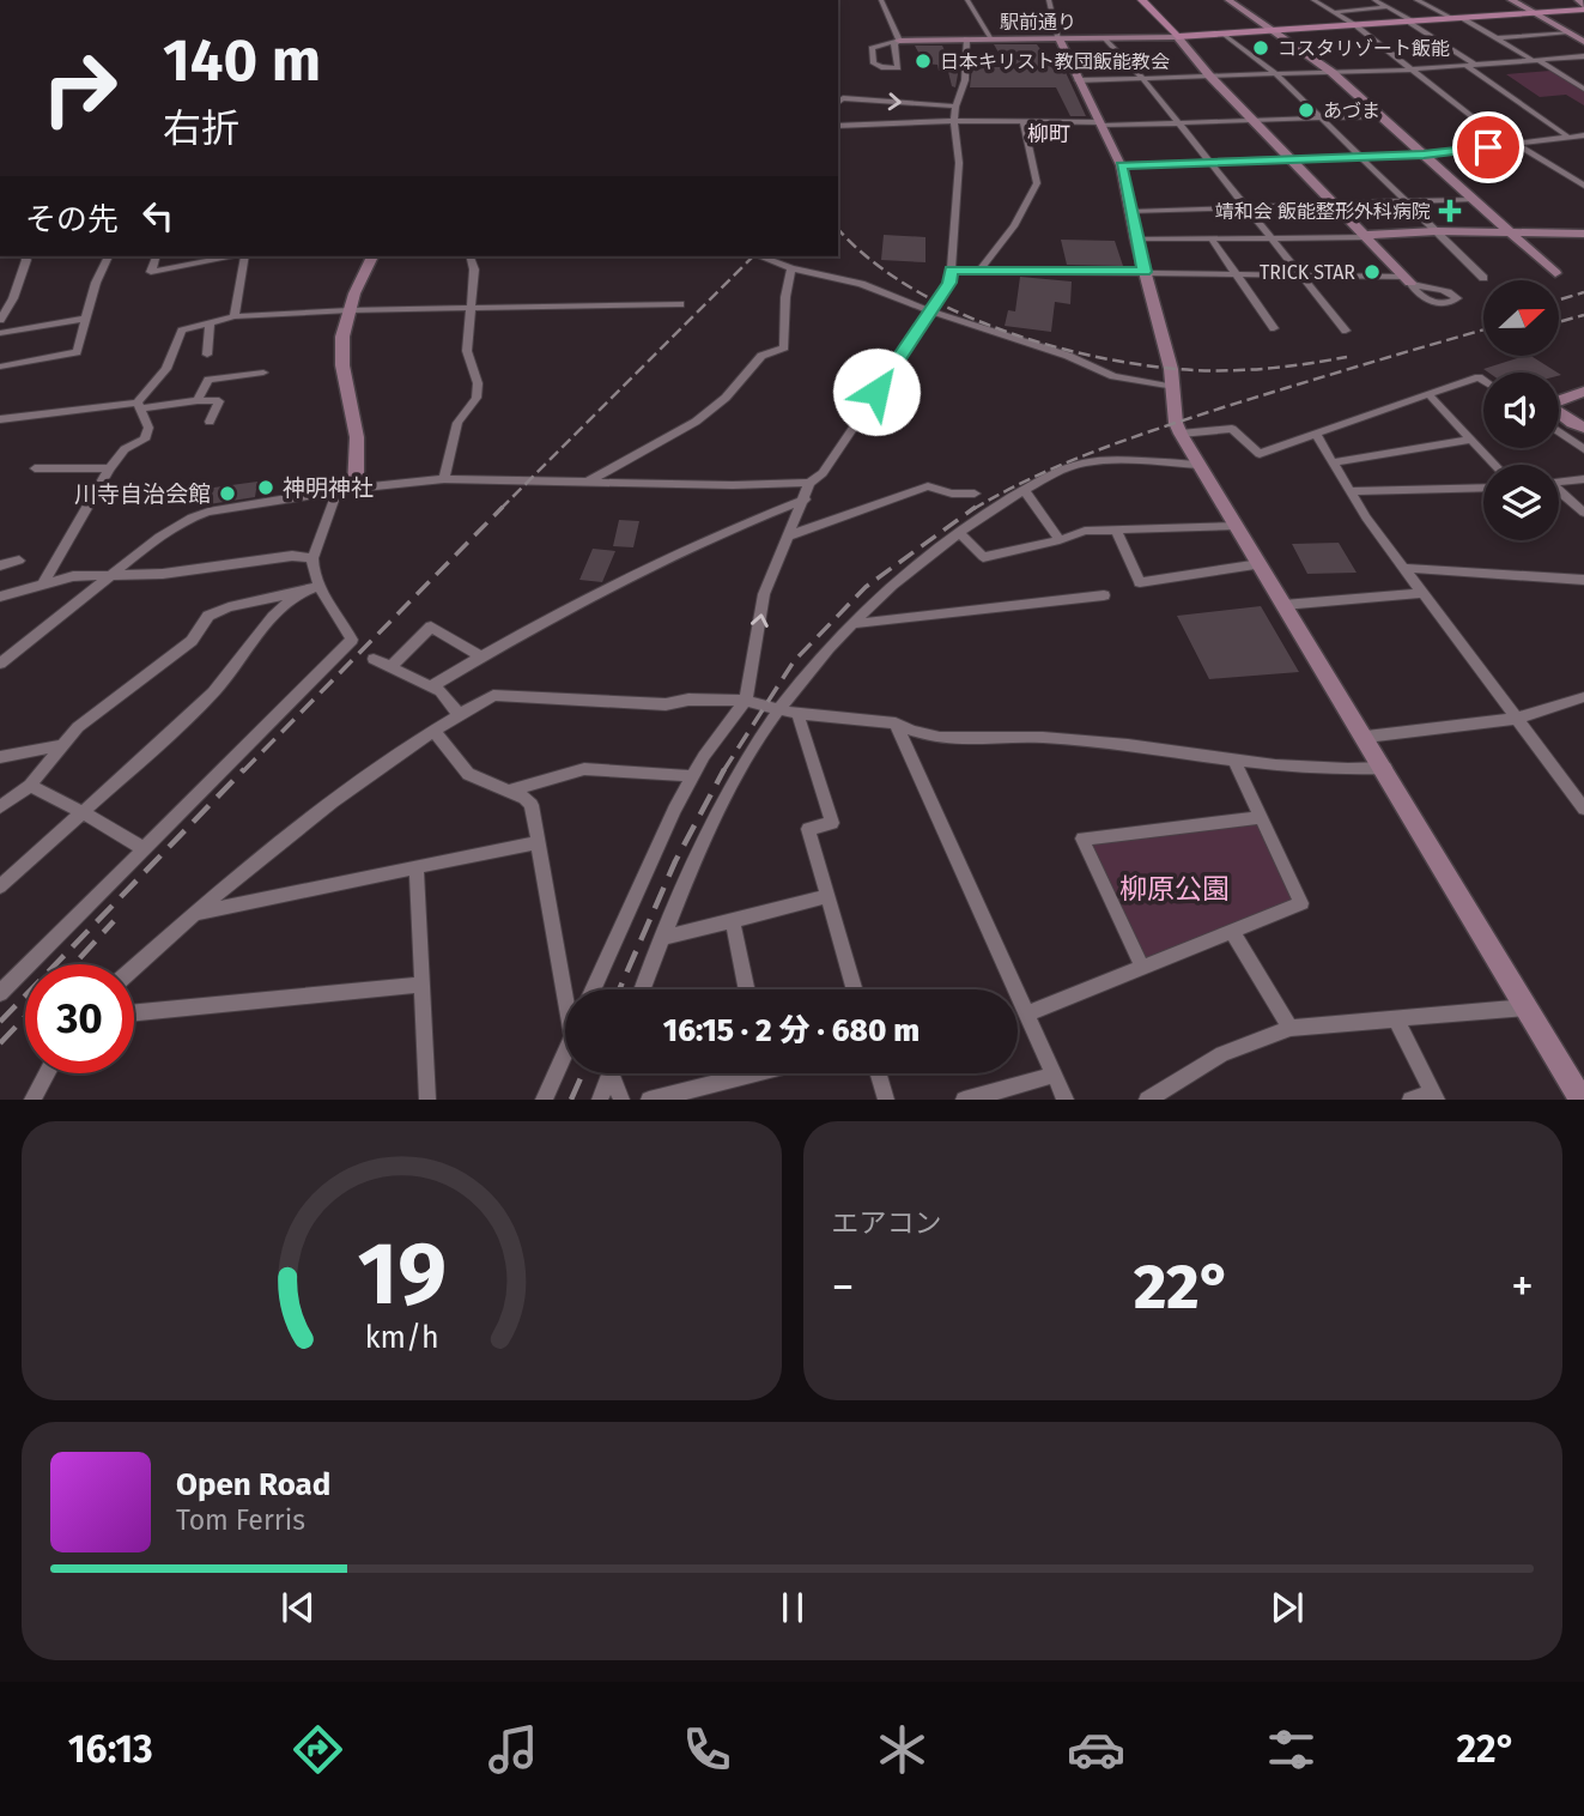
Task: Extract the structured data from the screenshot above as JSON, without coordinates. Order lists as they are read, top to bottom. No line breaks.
{"streets":{"street":["駅前通り"]},"districts":["柳町"],"parks":["柳原公園"],"places":{"other":["コスタリゾート飯能","日本キリスト教団飯能教会","あづま","TRICK STAR","神明神社","川寺自治会館"],"health":["靖和会 飯能整形外科病院"]},"north":"right","page":{"turn":["140 m","右折"],"then":"その先","limit":"30","trip":"16:15 · 2 分 · 680 m","tile":"エアコン","heat":["−","22°","+"],"song":["Open Road","Tom Ferris"],"tabs":["16:13","22°"],"gauge":["19","km/h"]}}
